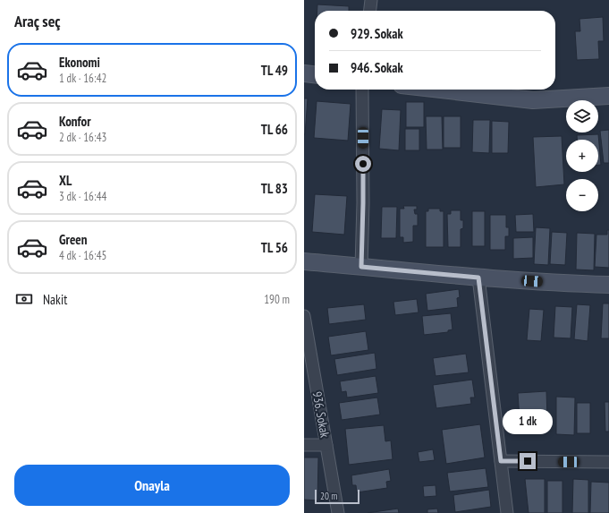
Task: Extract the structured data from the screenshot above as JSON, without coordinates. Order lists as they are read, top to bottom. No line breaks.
{"streets":{"street":["936. Sokak"]},"scale_bar":"20 m","page":{"heading":"Araç seç","banner":["929. Sokak","946. Sokak"],"list":[{"name":"Ekonomi","note":"1 dk · 16:42","value":"TL 49"},{"name":"Konfor","note":"2 dk · 16:43","value":"TL 66"},{"name":"XL","note":"3 dk · 16:44","value":"TL 83"},{"name":"Green","note":"4 dk · 16:45","value":"TL 56"}],"map_buttons":["+","−"],"pay":["Nakit","190 m"],"bubble":"1 dk","buttons":"Onayla","scale":"20 m"}}
